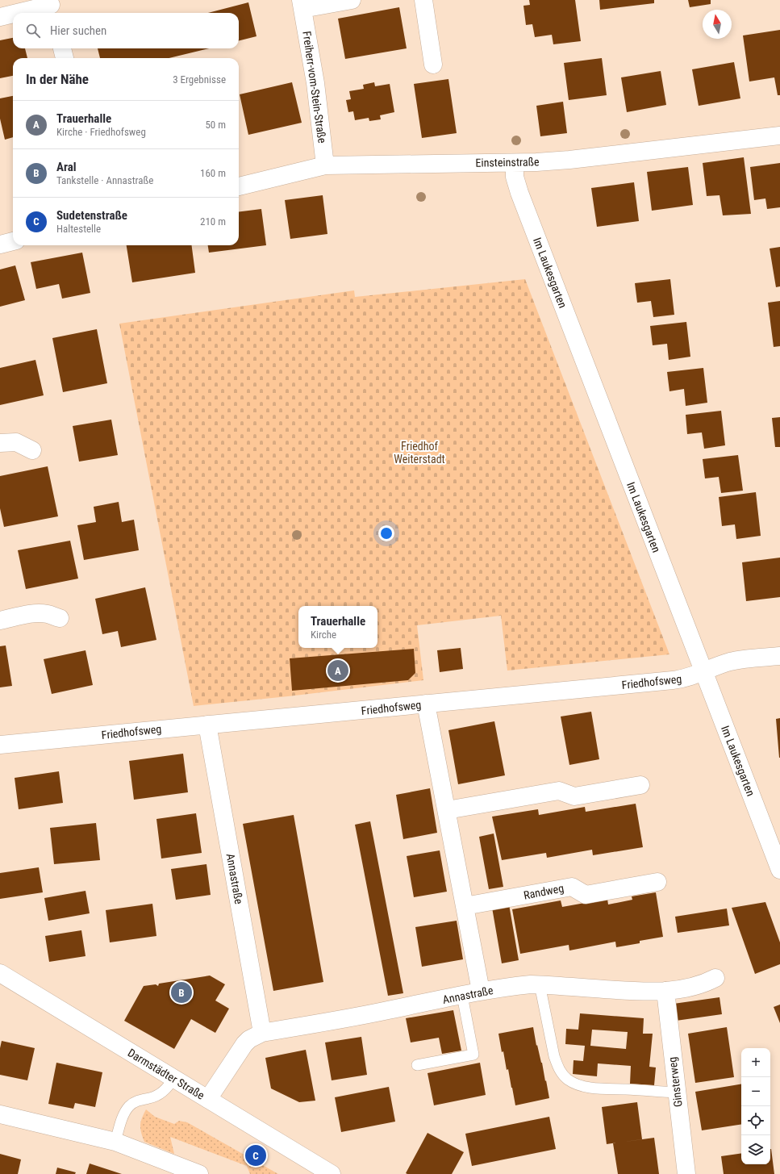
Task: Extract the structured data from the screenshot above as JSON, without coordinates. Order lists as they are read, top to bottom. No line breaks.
{"streets":{"street":["Freiherr-vom-Stein-Straße","Einsteinstraße","Im Laukesgarten","Friedhofsweg","Annastraße","Randweg","Darmstädter Straße","Ginsterweg"]},"crossings":[["Freiherr-vom-Stein-Straße","Einsteinstraße"],["Einsteinstraße","Im Laukesgarten"],["Im Laukesgarten","Friedhofsweg"],["Friedhofsweg","Annastraße"],["Annastraße","Darmstädter Straße"],["Annastraße","Ginsterweg"]],"parks":["Friedhof Weiterstadt"],"north":"top","page":{"search":"Hier suchen","heading":["In der Nähe","3 Ergebnisse"],"list":[{"mark":"A","name":"Trauerhalle","note":"Kirche · Friedhofsweg","value":"50 m"},{"mark":"B","name":"Aral","note":"Tankstelle · Annastraße","value":"160 m"},{"mark":"C","name":"Sudetenstraße","note":"Haltestelle","value":"210 m"}],"popup":["Trauerhalle","Kirche"],"pins":["A","B","C"],"map_buttons":["+","−"]}}
